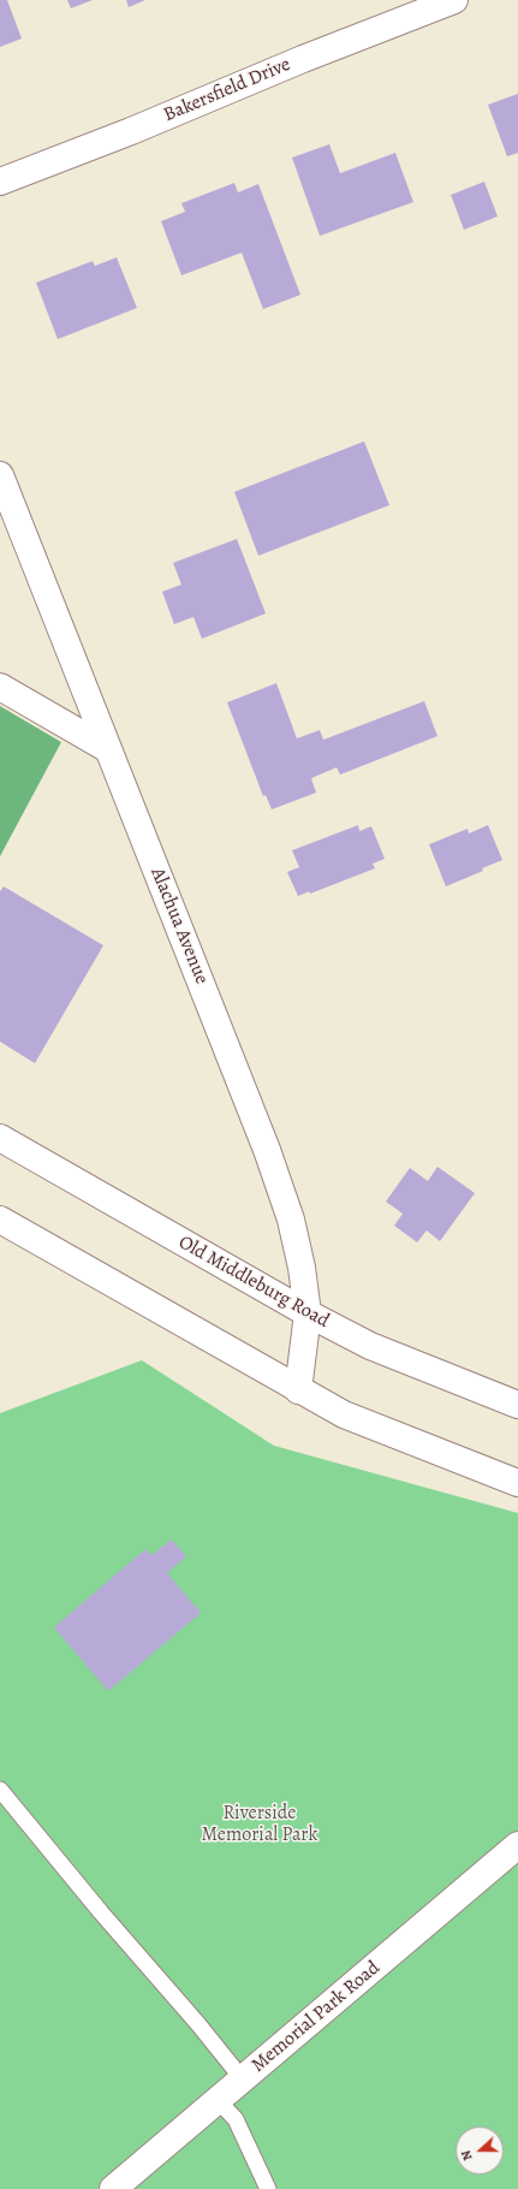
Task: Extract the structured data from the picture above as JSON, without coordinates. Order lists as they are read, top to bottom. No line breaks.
{"streets":{"street":["Bakersfield Drive","Alachua Avenue","Old Middleburg Road","Memorial Park Road"]},"crossings":[["Alachua Avenue","Old Middleburg Road"]],"parks":["Riverside Memorial Park"],"north":"left"}
